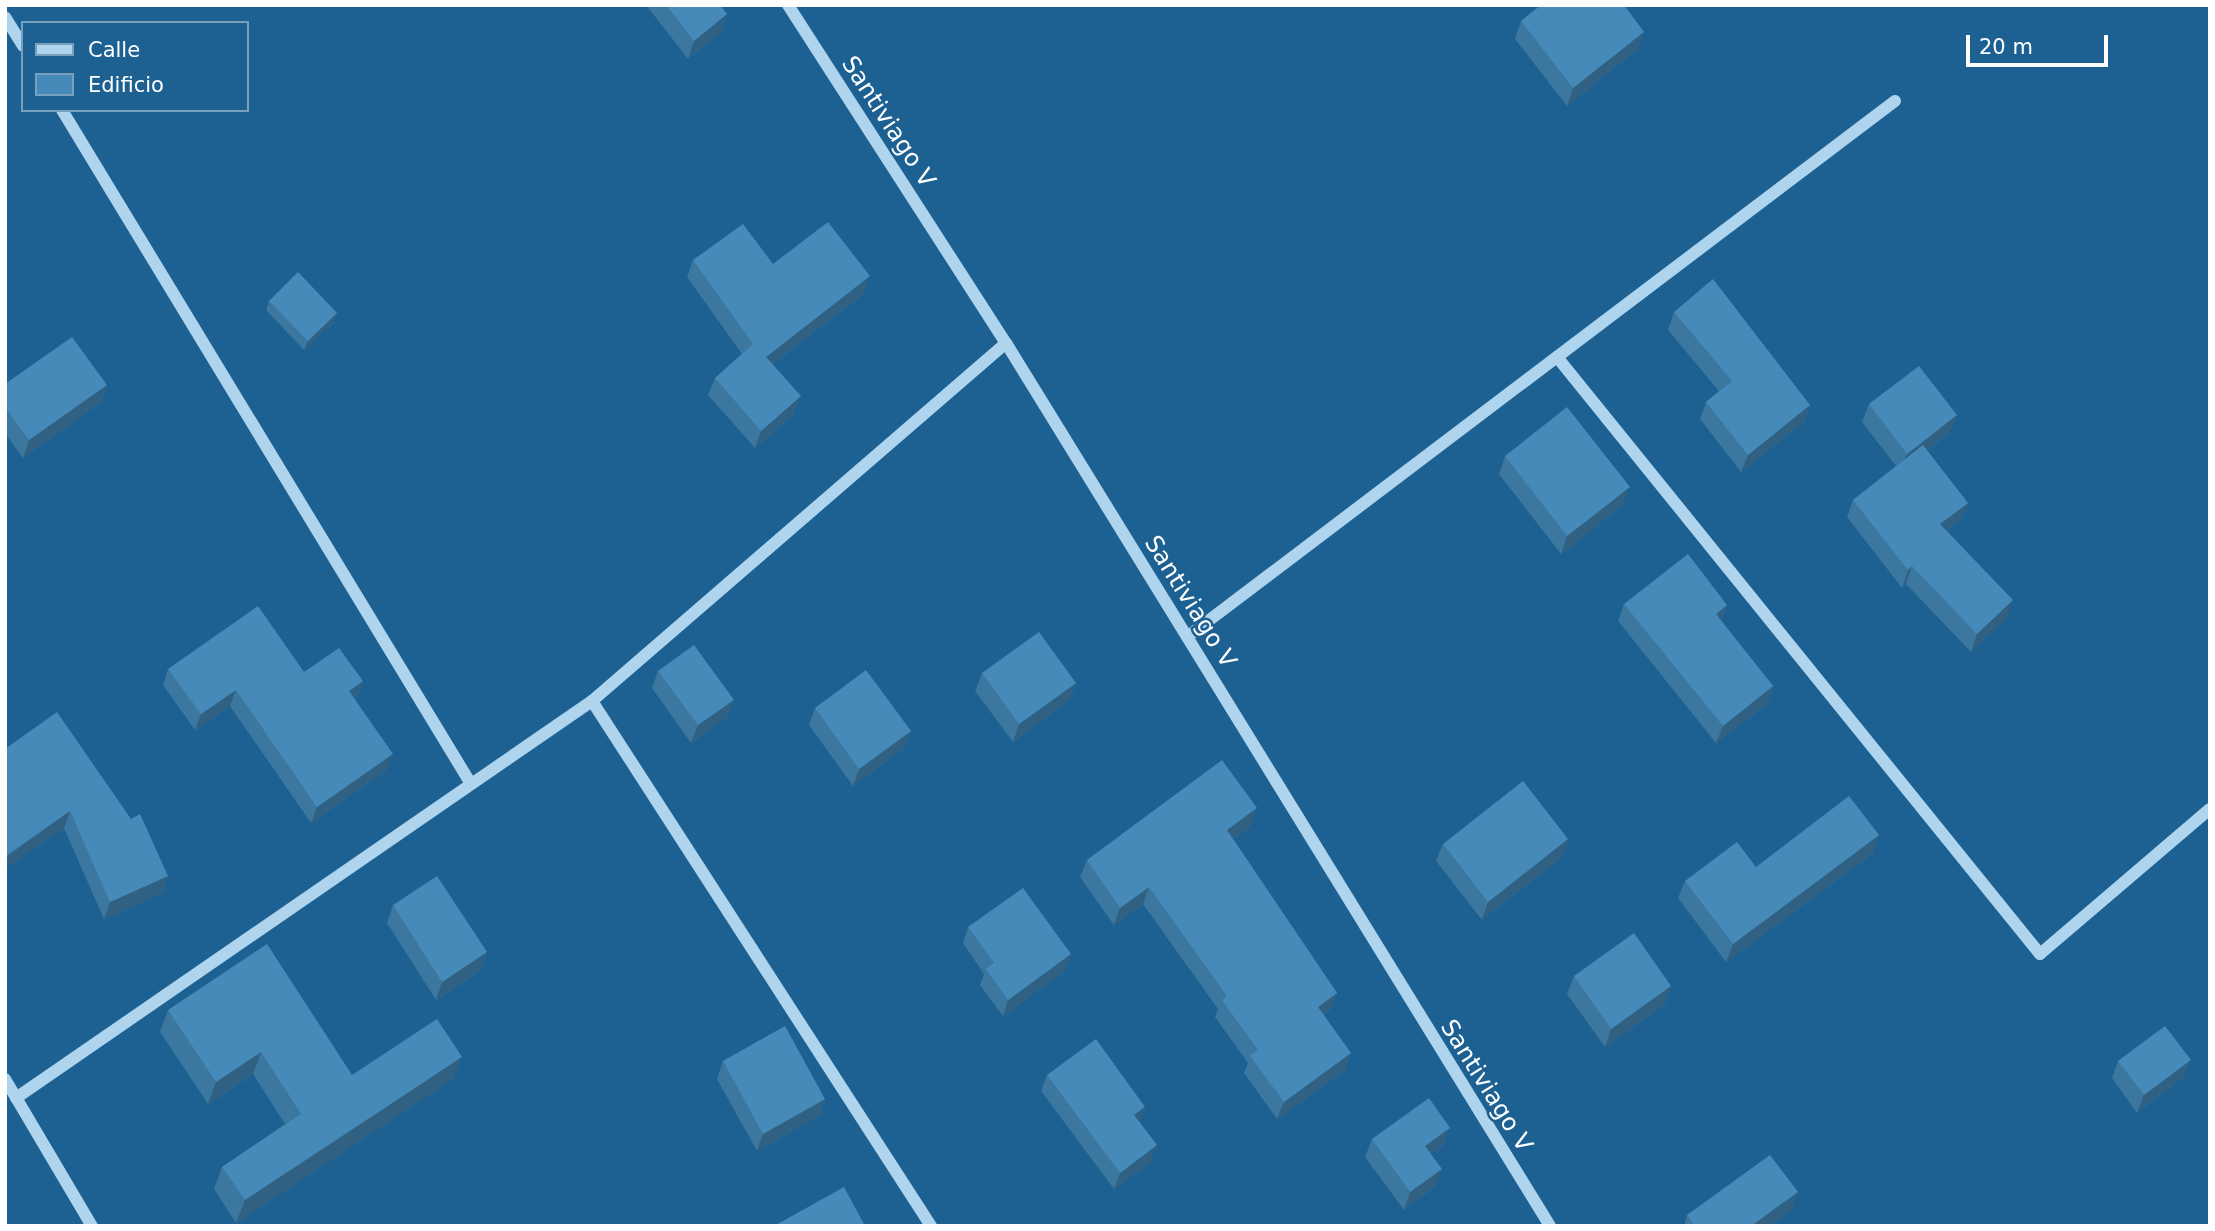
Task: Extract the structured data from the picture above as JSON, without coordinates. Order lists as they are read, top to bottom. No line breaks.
{"streets":{"street":["Santiviago V"]},"legend":["Calle","Edificio"],"scale_bar":"20 m"}
